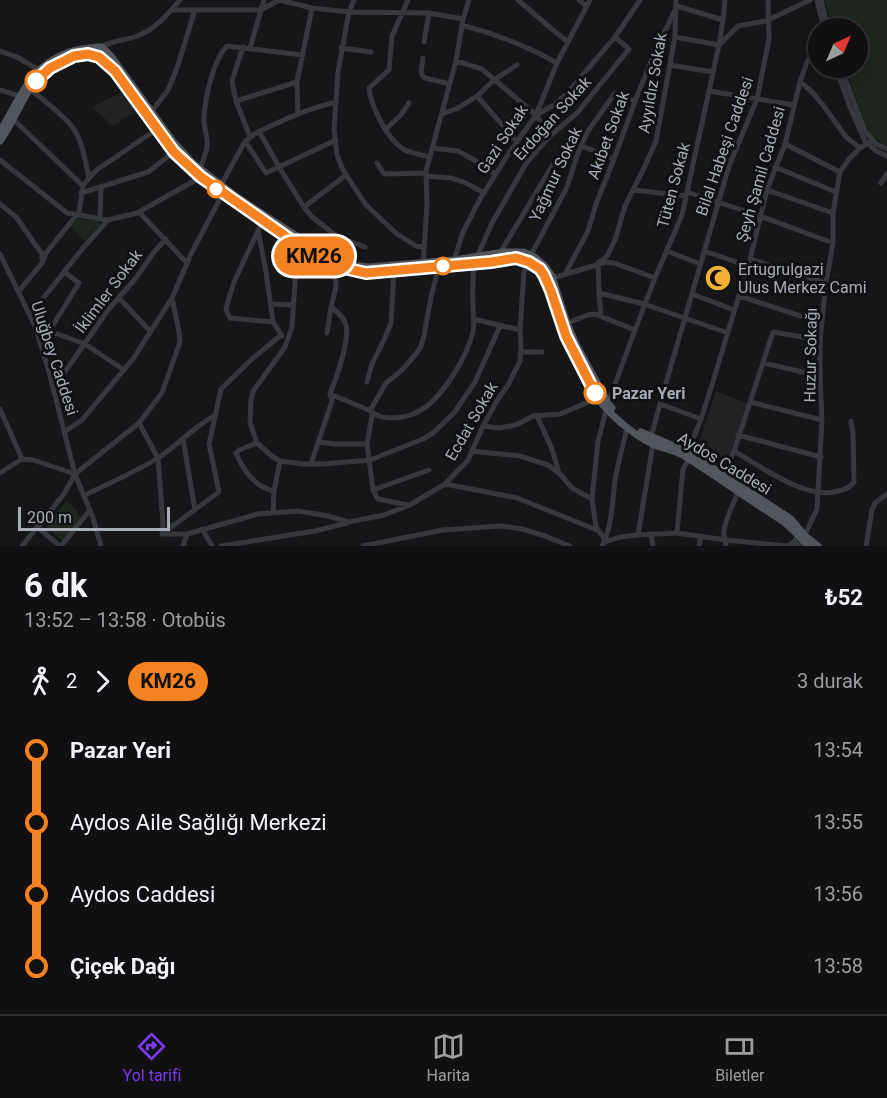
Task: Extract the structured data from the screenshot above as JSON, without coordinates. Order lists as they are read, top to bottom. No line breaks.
{"streets":{"main road":["Aydos Caddesi"],"street":["Ayyıldız Sokak","Erdoğan Sokak","Akıbet Sokak","Gazi Sokak","Bilal Habeşi Caddesi","Yağmur Sokak","Şeyh Şamil Caddesi","Tüten Sokak","İklimler Sokak","Huzur Sokağı","Uluğbey Caddesi","Ecdat Sokak"]},"crossings":[["Ayyıldız Sokak","Akıbet Sokak"],["Akıbet Sokak","Yağmur Sokak"],["Bilal Habeşi Caddesi","Aydos Caddesi"],["Yağmur Sokak","Ecdat Sokak"],["Yağmur Sokak","Aydos Caddesi"],["Şeyh Şamil Caddesi","Aydos Caddesi"],["Tüten Sokak","Aydos Caddesi"],["İklimler Sokak","Uluğbey Caddesi"],["Huzur Sokağı","Aydos Caddesi"],["Ecdat Sokak","Aydos Caddesi"]],"places":{"mosque":["Ertugrulgazi Ulus Merkez Cami"],"other":["Pazar Yeri"]},"lines":["bus line KM26"],"scale_bar":"200 m","north":"top right","page":{"on_map":"KM26","scale":"200 m","heading":["6 dk","13:52 – 13:58 · Otobüs","₺52"],"legs":["2","KM26","3 durak"],"list":[{"name":"Pazar Yeri","value":"13:54"},{"name":"Aydos Aile Sağlığı Merkezi","value":"13:55"},{"name":"Aydos Caddesi","value":"13:56"},{"name":"Çiçek Dağı","value":"13:58"}],"tabs":["Yol tarifi","Harita","Biletler"]}}
